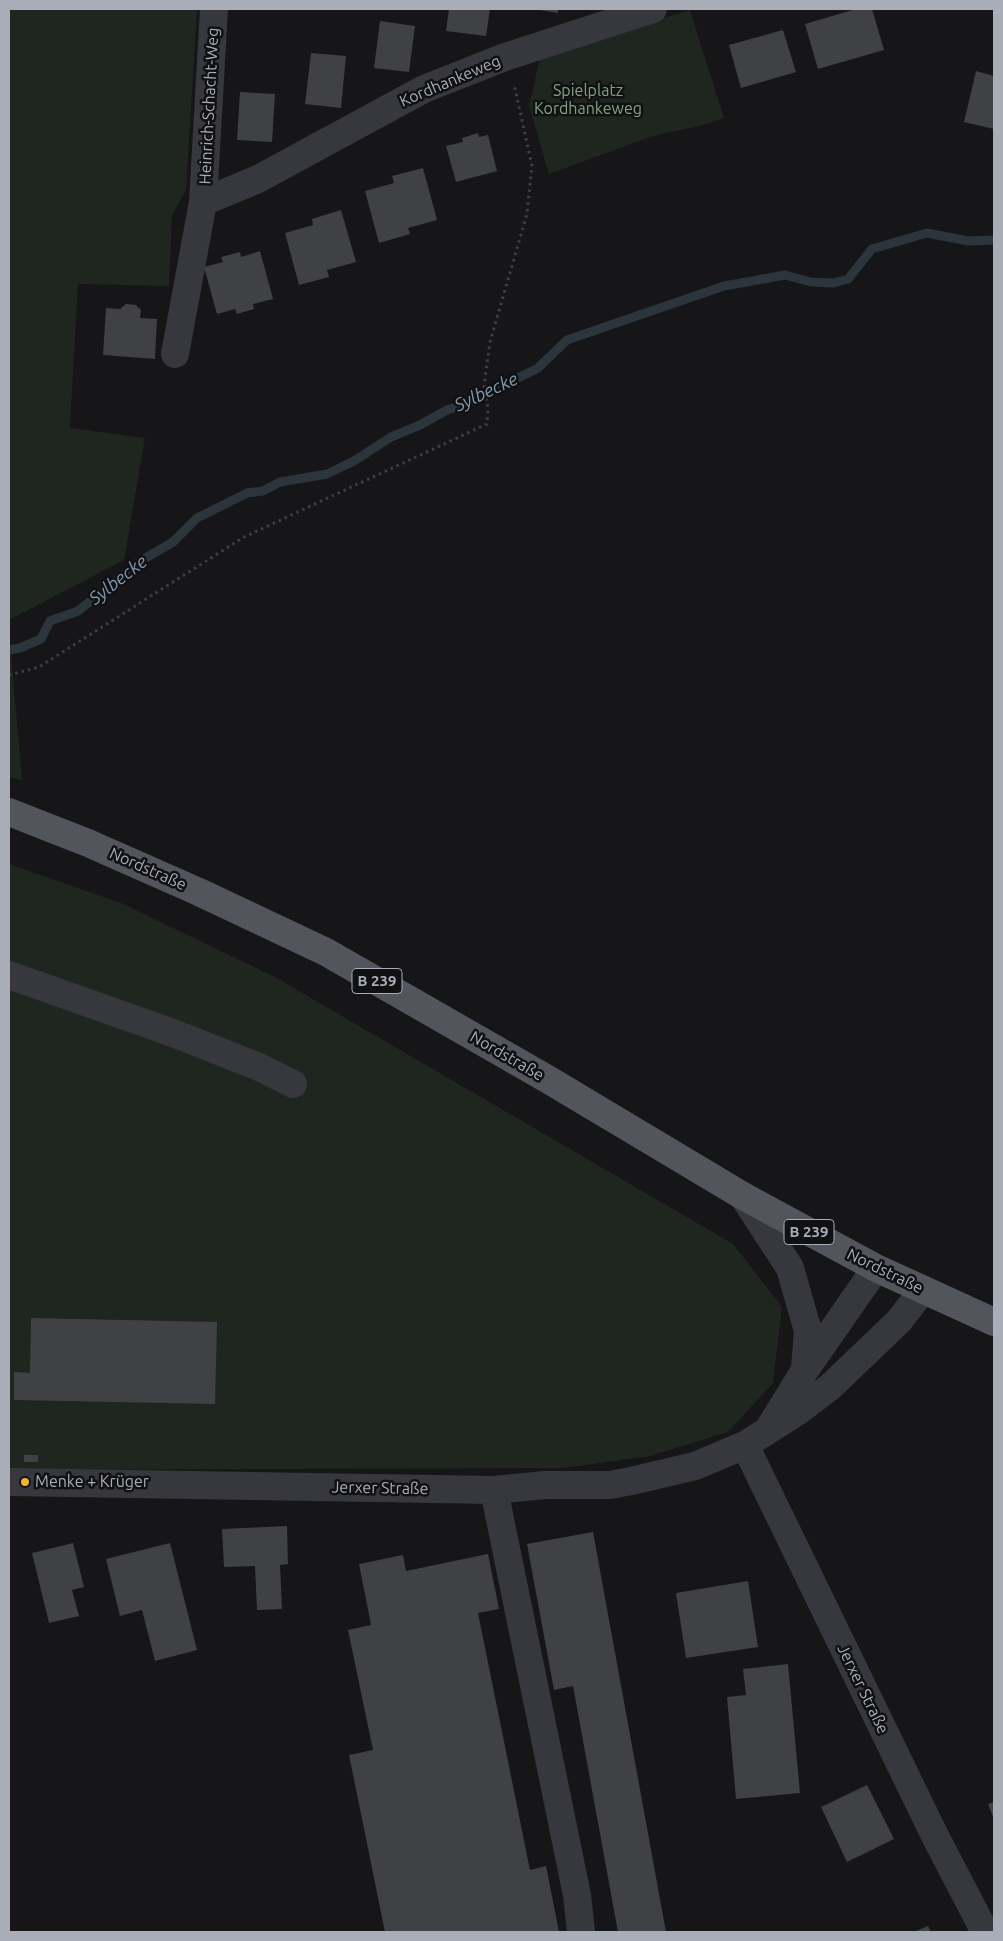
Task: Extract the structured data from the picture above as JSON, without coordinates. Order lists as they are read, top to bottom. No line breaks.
{"streets":{"main road":["Nordstraße","B 239"],"street":["Kordhankeweg","Heinrich-Schacht-Weg","Jerxer Straße"]},"crossings":[["Kordhankeweg","Heinrich-Schacht-Weg"],["Nordstraße","Jerxer Straße"]],"water":["Sylbecke"],"parks":["Spielplatz Kordhankeweg"],"places":["Menke + Krüger"]}
